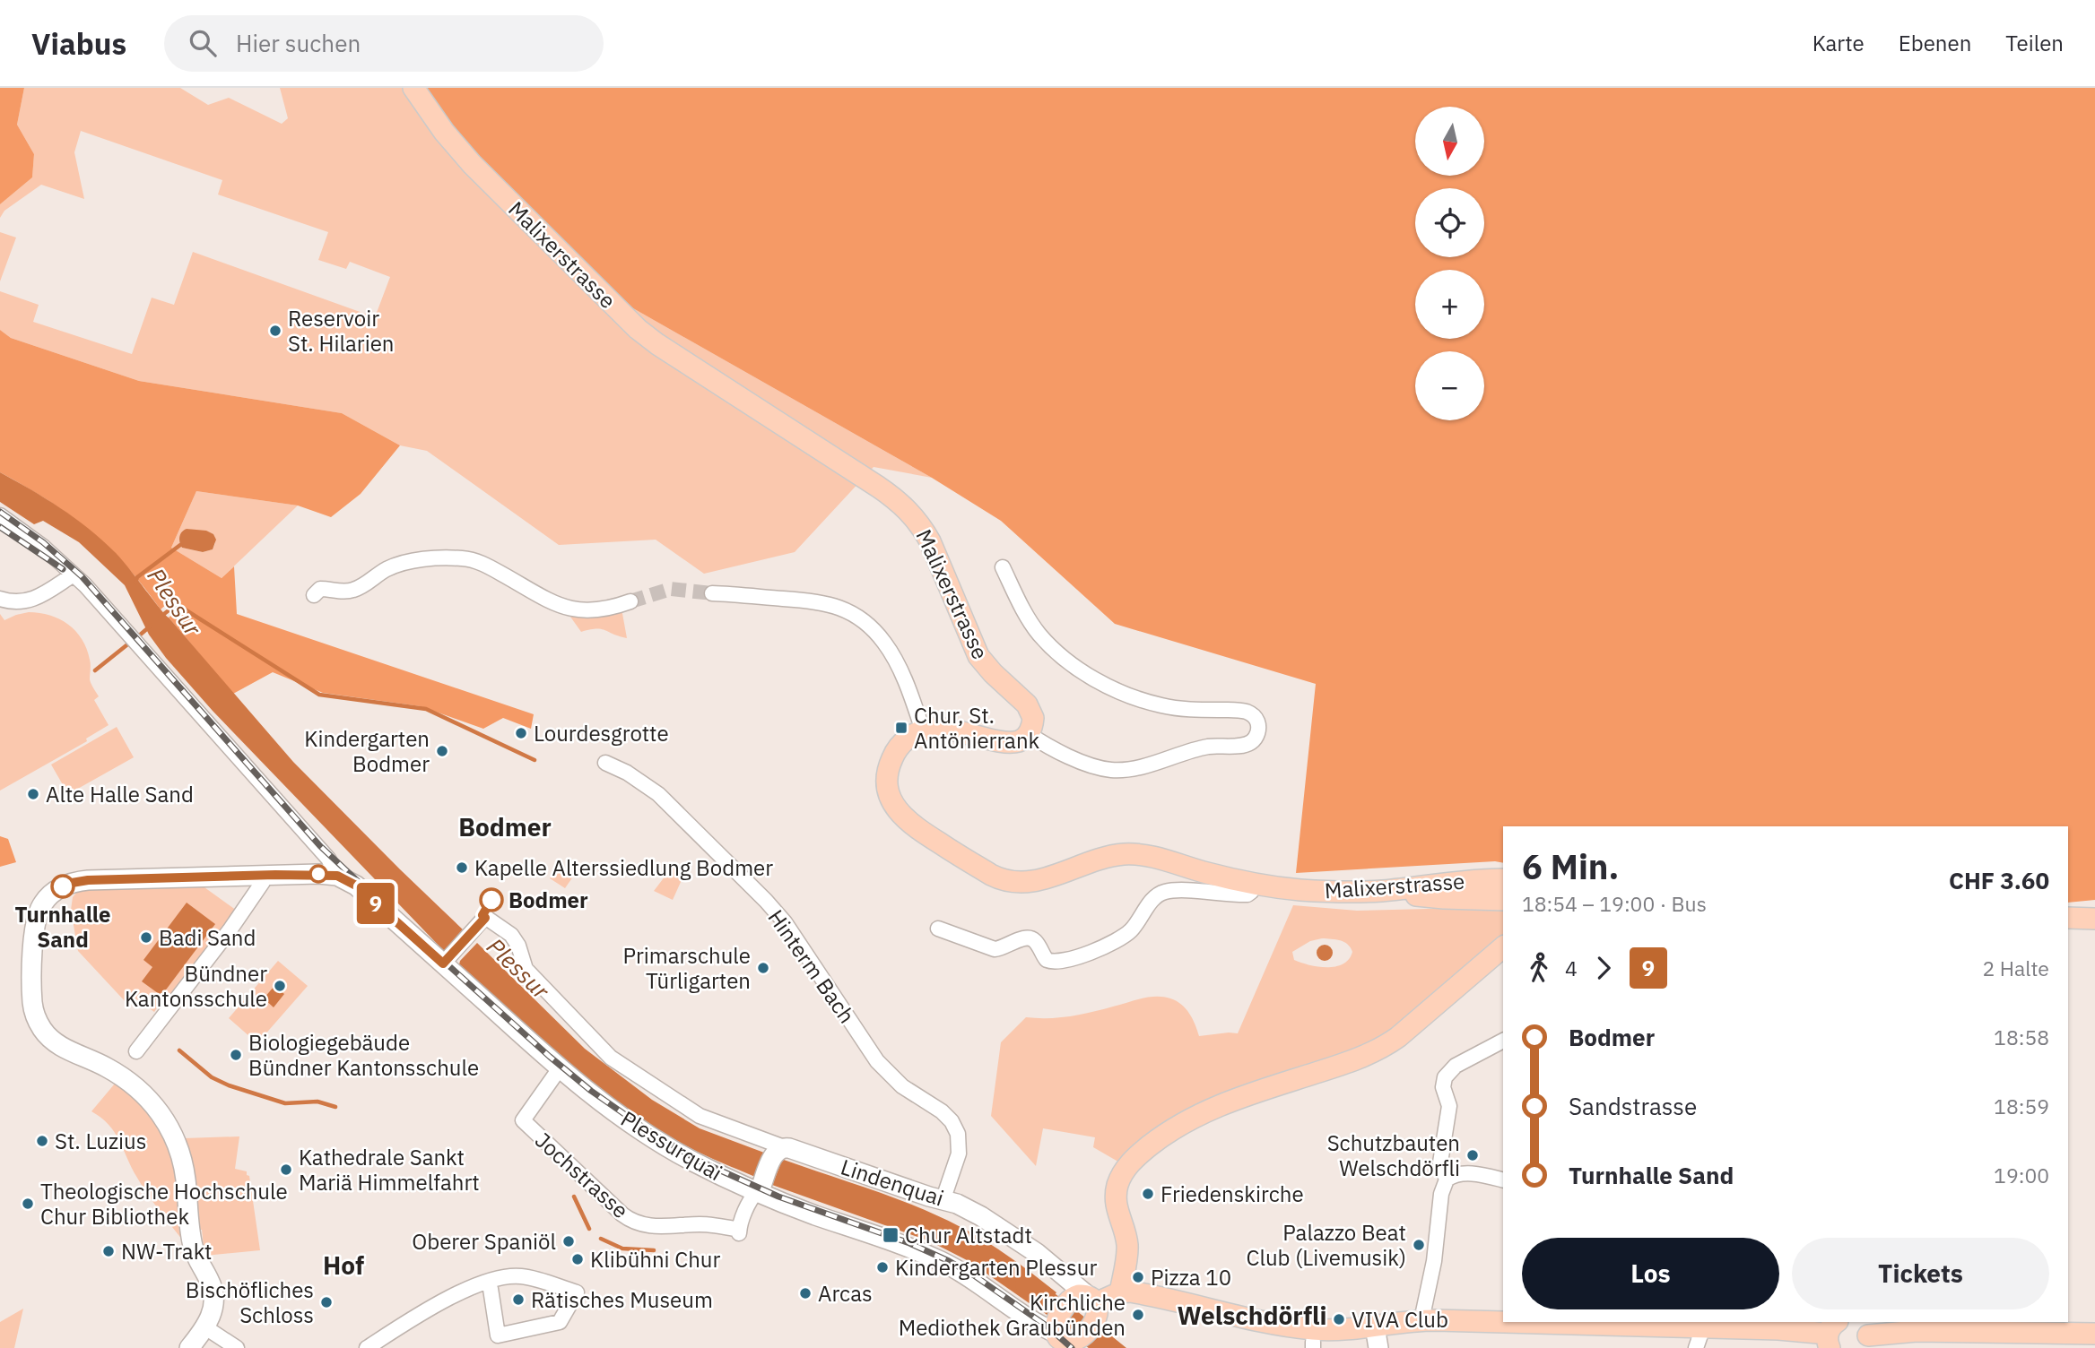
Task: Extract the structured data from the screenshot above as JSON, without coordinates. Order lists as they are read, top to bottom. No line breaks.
{"streets":{"main road":["Malixerstrasse","Plessurquai","Lindenquai"],"street":["Hinterm Bach","Jochstrasse"]},"crossings":[["Hinterm Bach","Lindenquai"],["Plessurquai","Jochstrasse"]],"districts":["Bodmer","Hof","Welschdörfli"],"water":["Plessur"],"places":{"other":["Reservoir St. Hilarien","Lourdesgrotte","Kindergarten Bodmer","Alte Halle Sand","Kapelle Alterssiedlung Bodmer","Turnhalle Sand","Bodmer","Badi Sand","Primarschule Türligarten","Bündner Kantonsschule","Biologiegebäude Bündner Kantonsschule","St. Luzius","Schutzbauten Welschdörfli","Kathedrale Sankt Mariä Himmelfahrt","Friedenskirche","Theologische Hochschule Chur Bibliothek","Oberer Spaniöl","Palazzo Beat Club (Livemusik)","NW-Trakt","Klibühni Chur","Kindergarten Plessur","Pizza 10","Arcas","Rätisches Museum","Bischöfliches Schloss","Kirchliche Mediothek Graubünden","VIVA Club"],"transit":["Chur, St. Antönierrank","Chur Altstadt"]},"lines":["bus line 9"],"north":"bottom","page":{"header":"Viabus","search":"Hier suchen","nav":["Karte","Ebenen","Teilen"],"on_map":"9","map_buttons":["+","−"],"heading":["6 Min.","18:54 – 19:00 · Bus","CHF 3.60"],"legs":["4","9","2 Halte"],"list":[{"name":"Bodmer","value":"18:58"},{"name":"Sandstrasse","value":"18:59"},{"name":"Turnhalle Sand","value":"19:00"}],"buttons":["Los","Tickets"]}}
